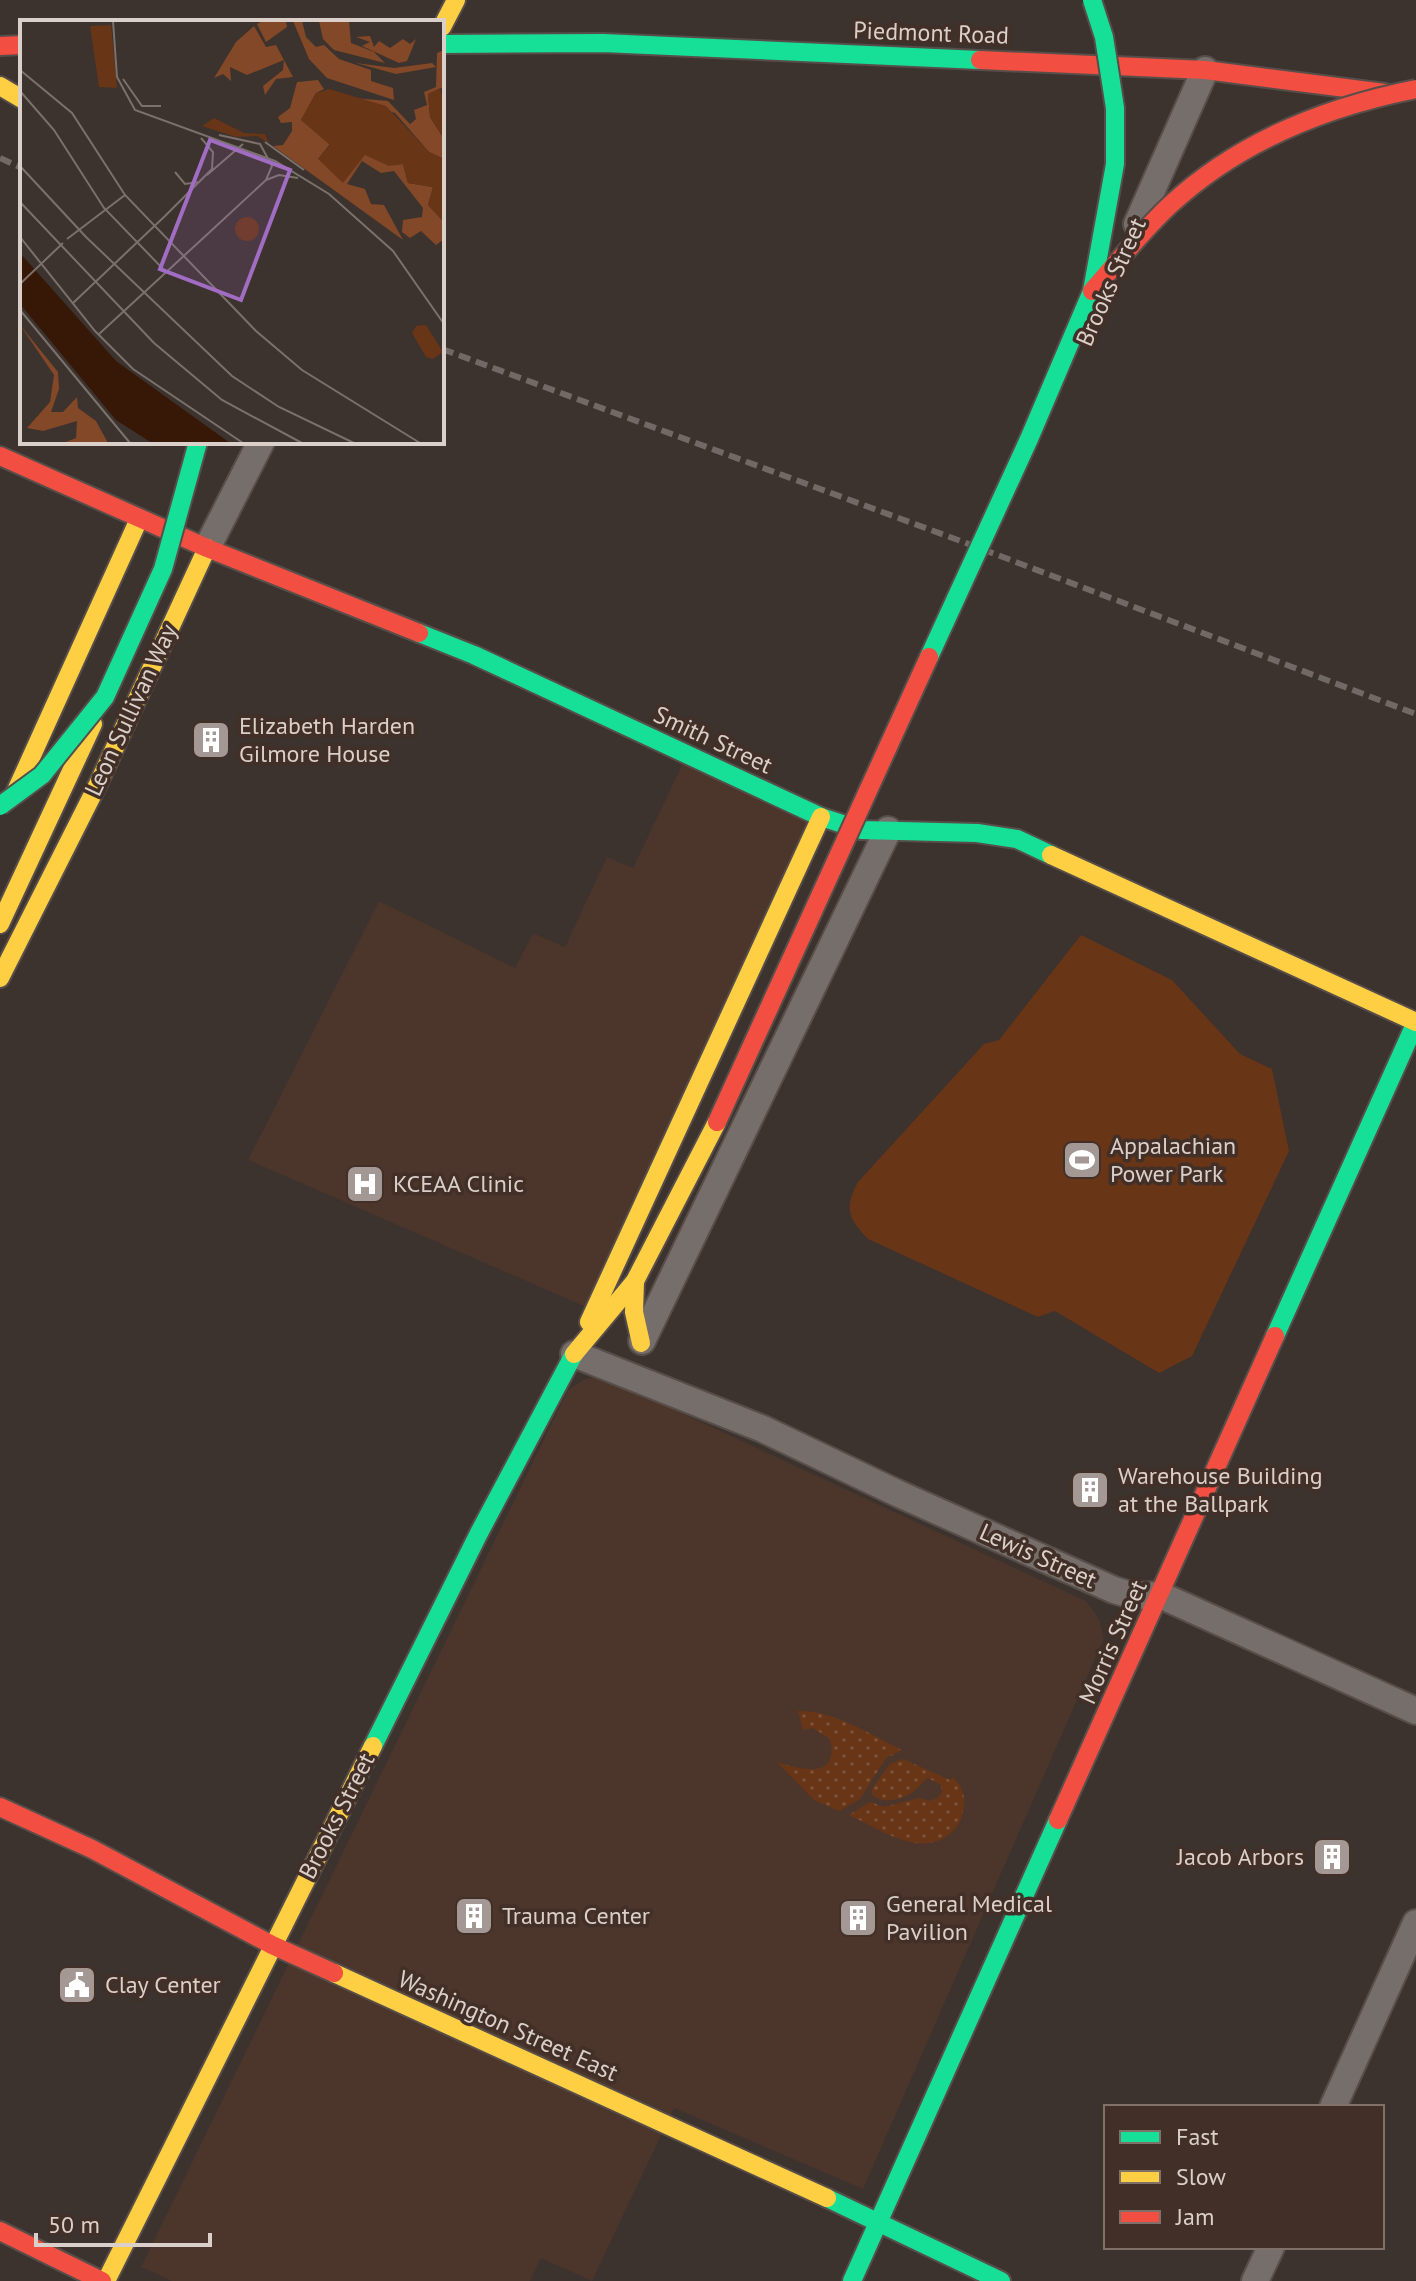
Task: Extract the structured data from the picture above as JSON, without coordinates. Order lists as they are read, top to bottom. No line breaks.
{"streets":{"main road":["Piedmont Road","Brooks Street","Leon Sullivan Way","Smith Street","Morris Street","Washington Street East"],"street":["Lewis Street"]},"crossings":[["Piedmont Road","Brooks Street"],["Brooks Street","Lewis Street"],["Brooks Street","Washington Street East"],["Leon Sullivan Way","Smith Street"],["Smith Street","Morris Street"],["Lewis Street","Morris Street"],["Morris Street","Washington Street East"]],"places":{"building":["Elizabeth Harden Gilmore House","Warehouse Building at the Ballpark","Jacob Arbors","Trauma Center","General Medical Pavilion"],"sports":["Appalachian Power Park"],"hospital":["KCEAA Clinic"],"public building":["Clay Center"]},"legend":["Fast","Slow","Jam"],"scale_bar":"50 m"}
